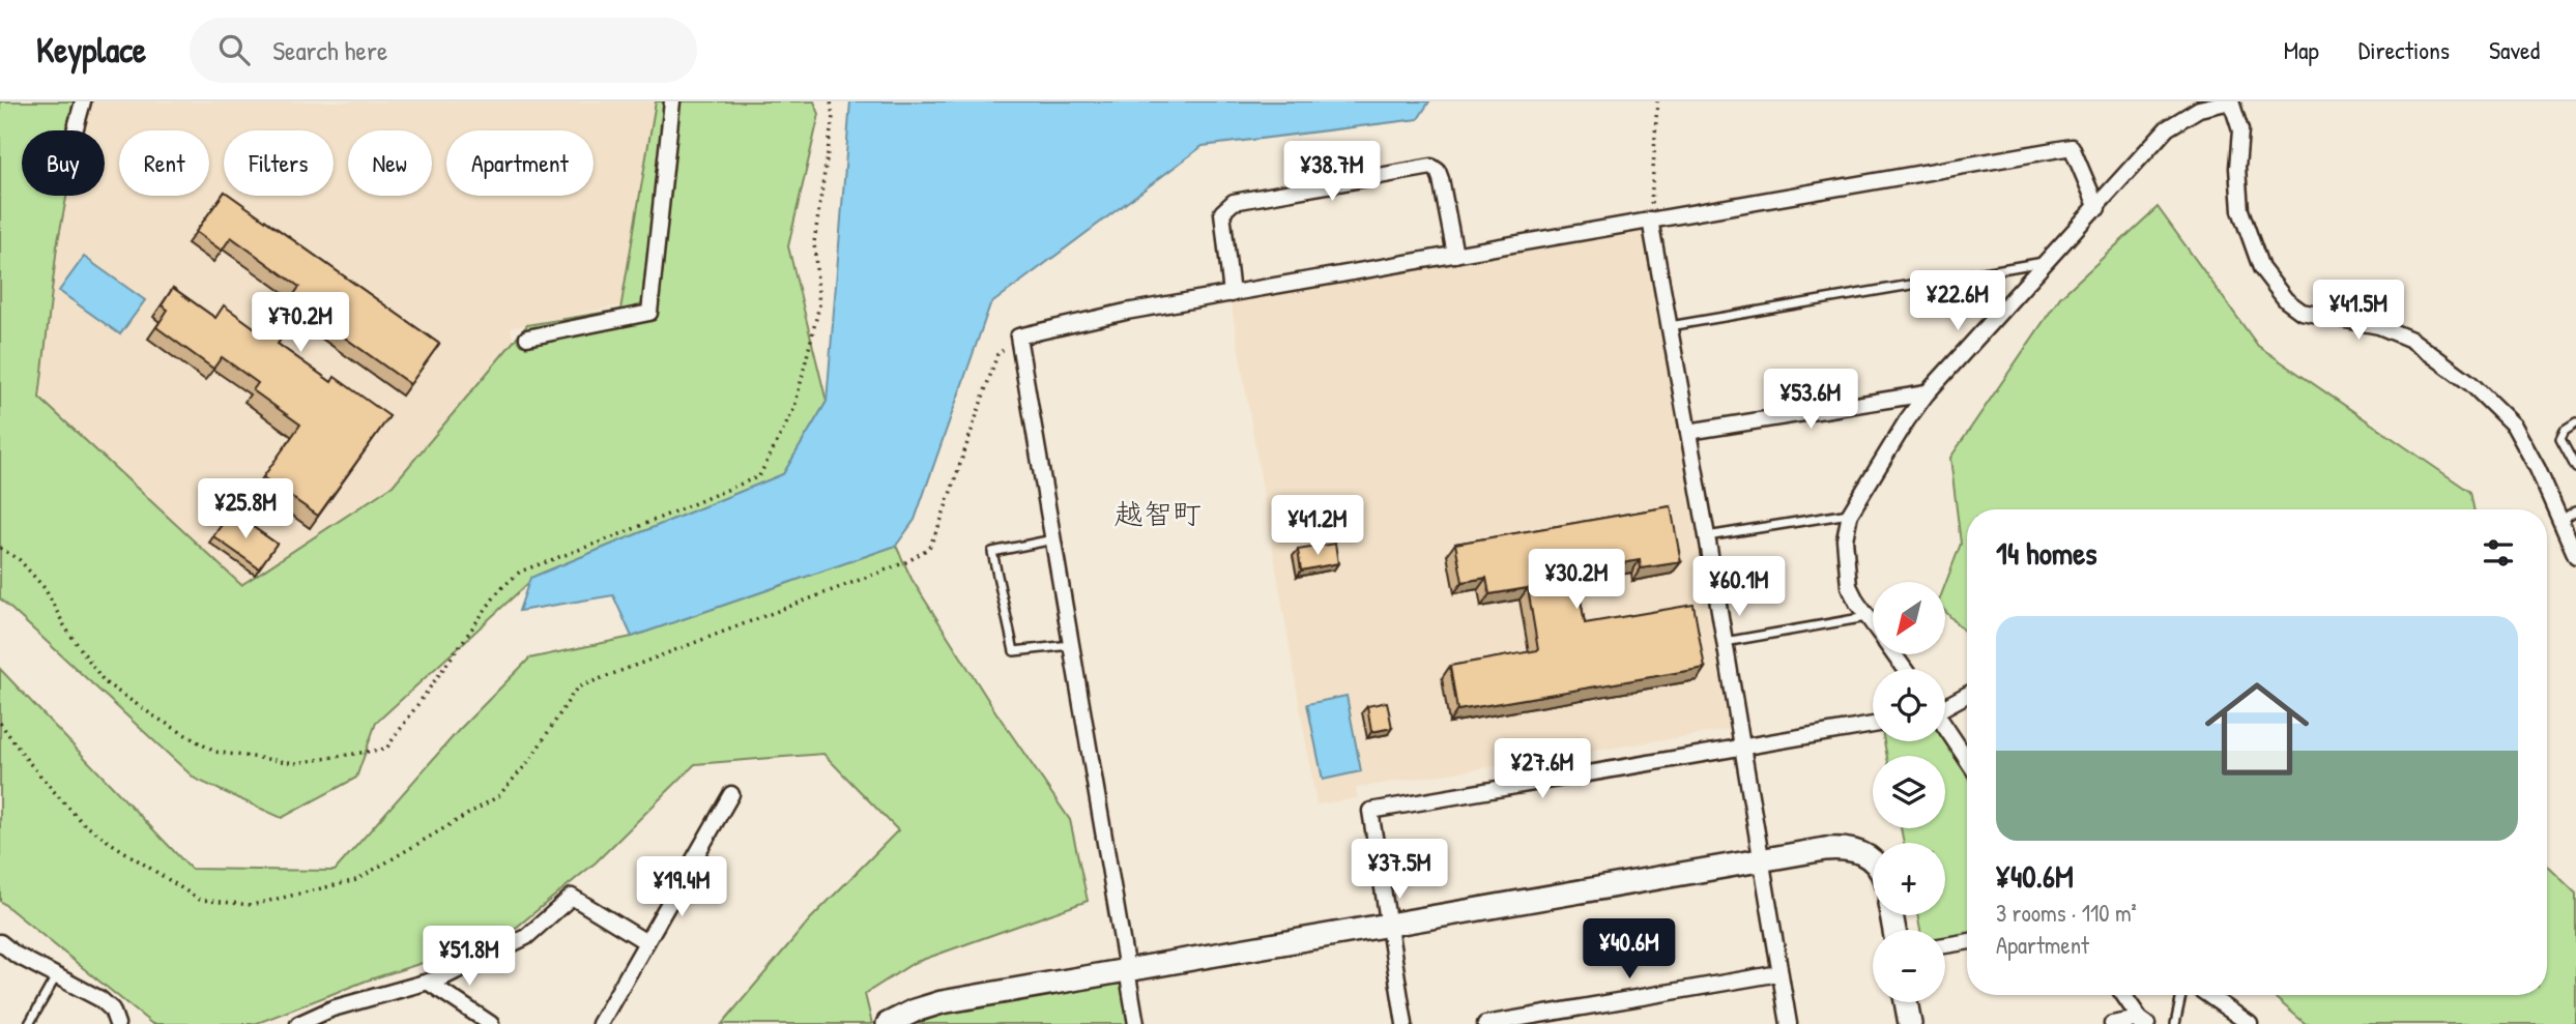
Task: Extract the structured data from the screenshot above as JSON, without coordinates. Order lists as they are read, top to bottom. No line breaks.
{"districts":["越智町"],"north":"bottom left","page":{"header":"Keyplace","search":"Search here","nav":["Map","Directions","Saved"],"chip":["Buy","Rent","Filters","New","Apartment"],"price":["¥38.7M","¥22.6M","¥41.5M","¥70.2M","¥53.6M","¥25.8M","¥41.2M","¥30.2M","¥60.1M","¥27.6M","¥37.5M","¥19.4M","¥40.6M","¥51.8M"],"heading":"14 homes","map_buttons":["+","−"],"list":[{"name":"¥40.6M","note":"3 rooms · 110 m² · Apartment"}]}}
